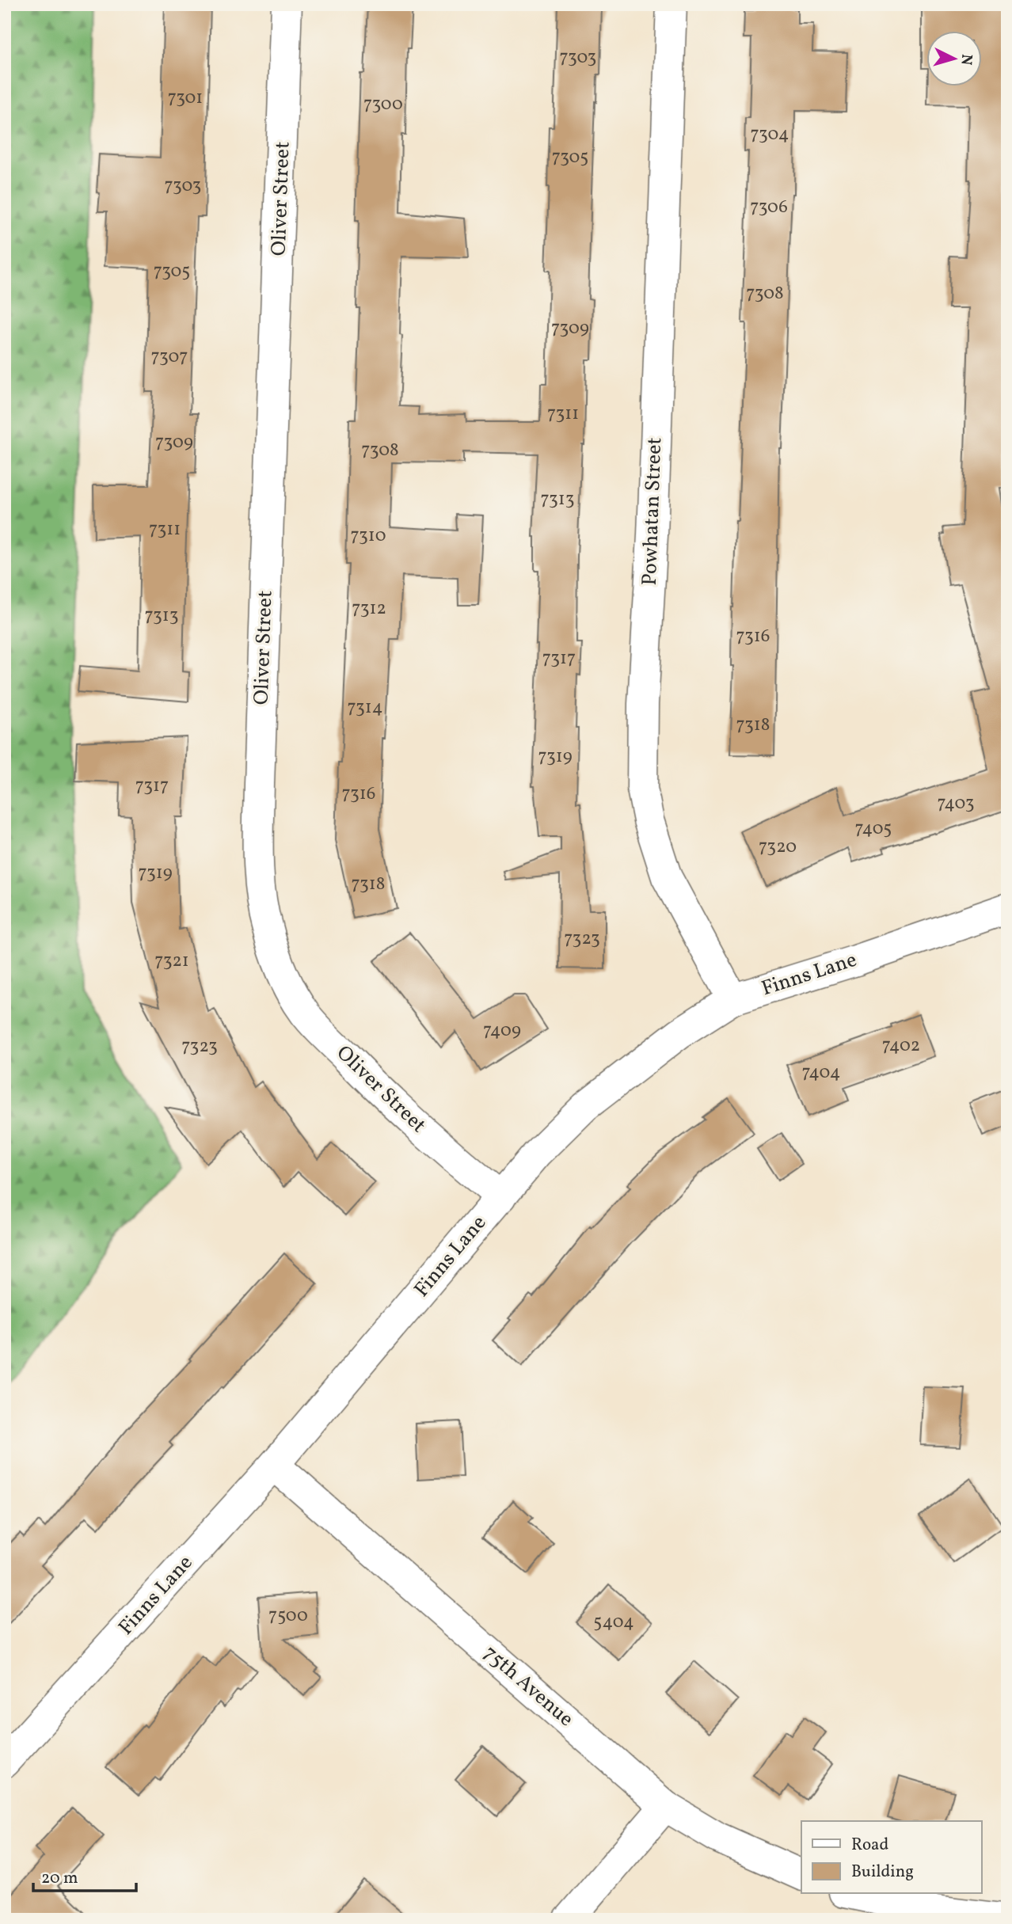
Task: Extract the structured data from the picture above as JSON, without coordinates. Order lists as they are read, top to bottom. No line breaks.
{"streets":{"street":["Oliver Street","Powhatan Street","Finns Lane","75th Avenue"]},"crossings":[["Oliver Street","Finns Lane"],["Powhatan Street","Finns Lane"],["Finns Lane","75th Avenue"]],"house_numbers":["7303","7301","7300","7304","7305","7303","7306","7305","7308","7309","7307","7311","7309","7308","7313","7311","7310","7312","7313","7316","7317","7314","7318","7319","7317","7316","7403","7405","7320","7319","7318","7323","7321","7409","7402","7323","7404","7500","5404"],"legend":["Road","Building"],"scale_bar":"20 m","north":"right"}
